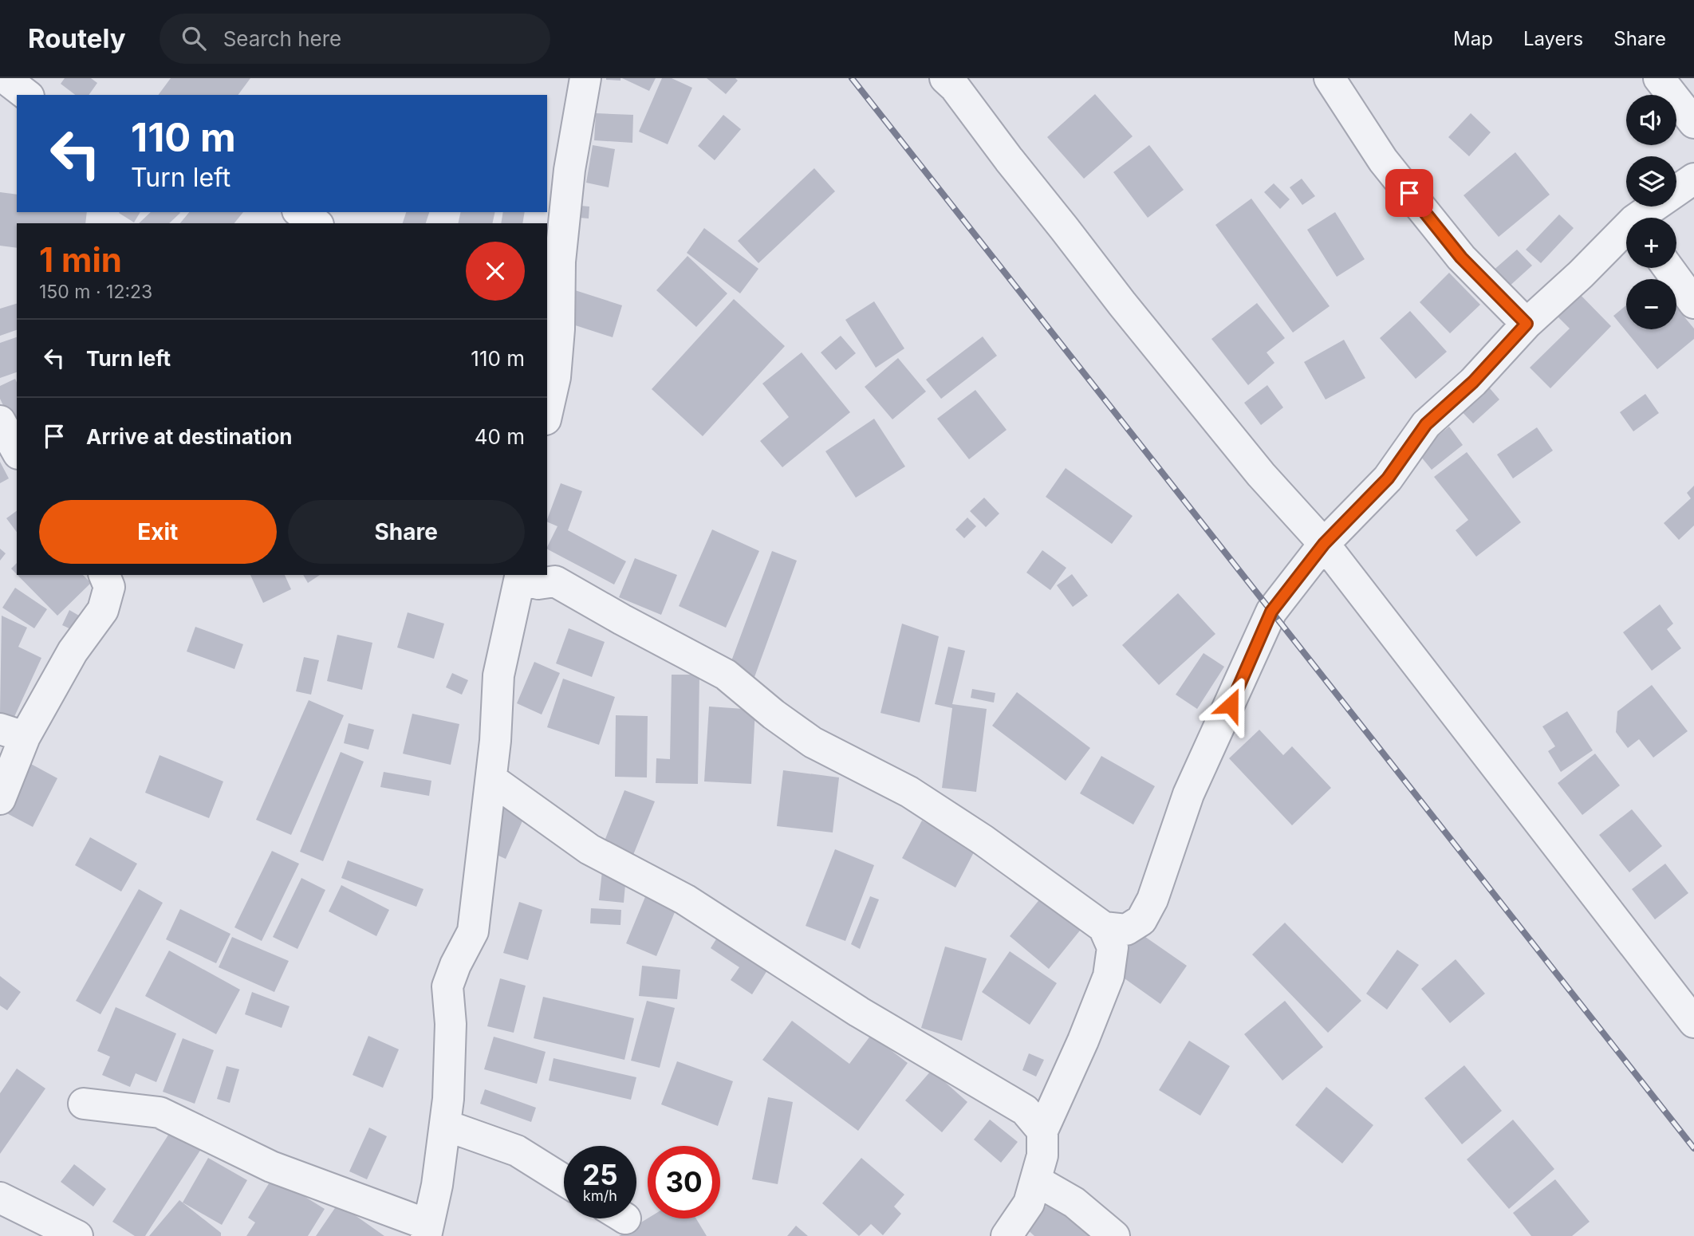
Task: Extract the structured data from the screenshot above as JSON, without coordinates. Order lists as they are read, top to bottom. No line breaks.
{"page":{"header":"Routely","search":"Search here","nav":["Map","Layers","Share"],"map_buttons":["+","−"],"turn":["110 m","Turn left"],"heading":["1 min","150 m · 12:23"],"list":[{"name":"Turn left","value":"110 m"},{"name":"Arrive at destination","value":"40 m"}],"buttons":["Exit","Share"],"speed":"25 km/h","limit":"30"}}
